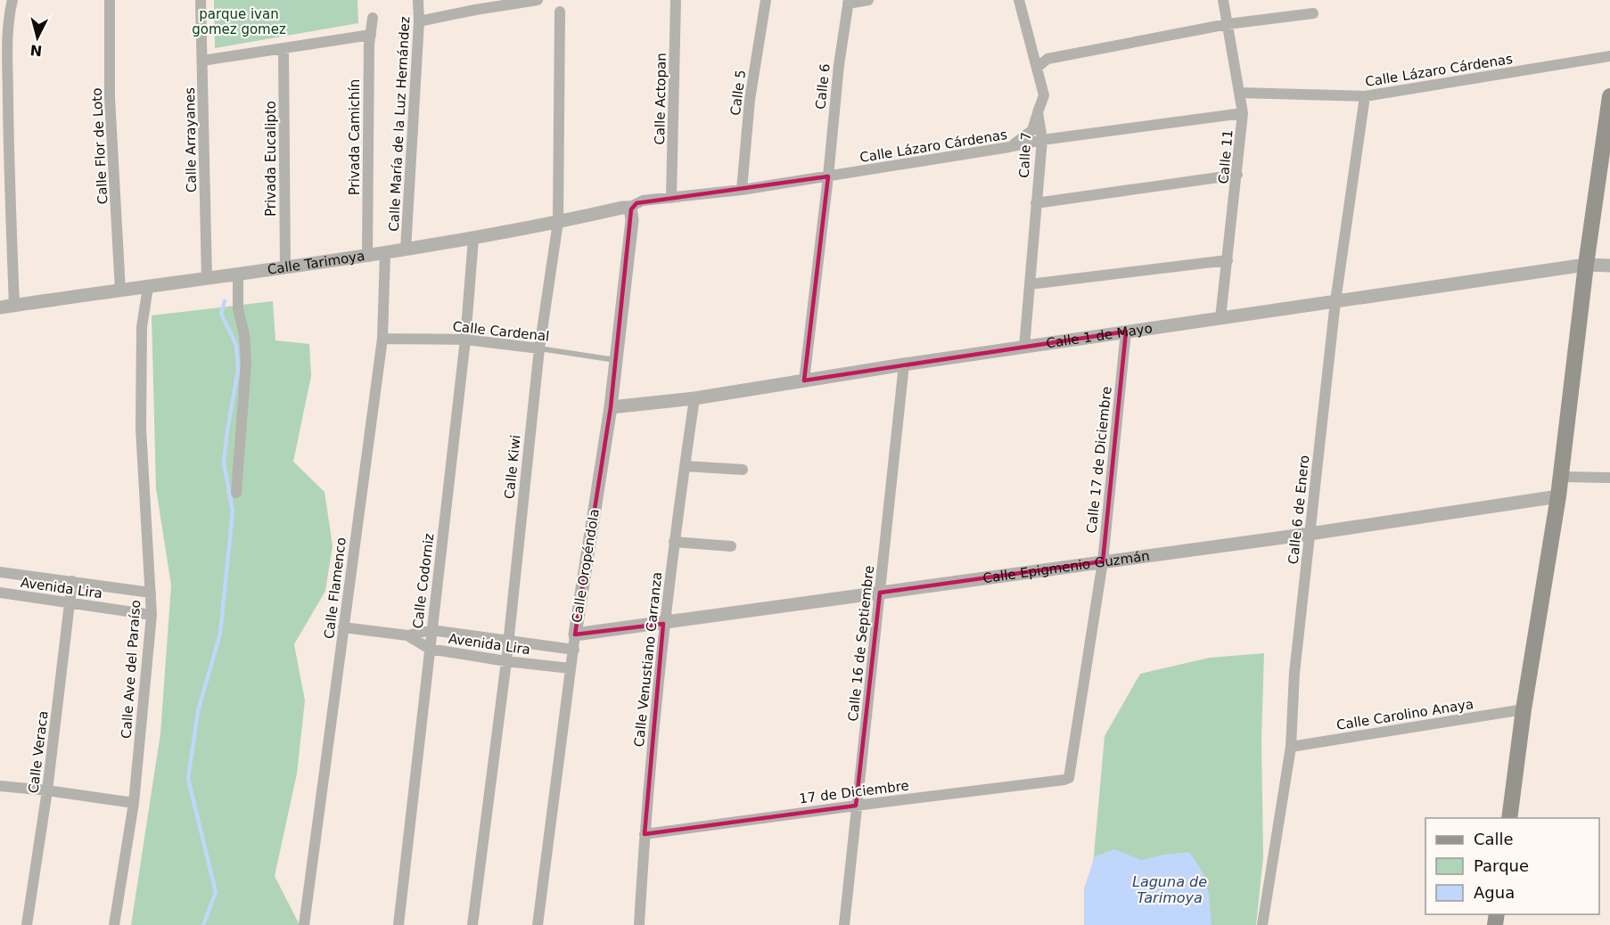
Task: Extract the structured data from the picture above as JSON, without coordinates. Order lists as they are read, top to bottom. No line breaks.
{"streets":{"street":["Calle Lázaro Cárdenas","Calle 6","Calle 5","Calle Actopan","Calle María de la Luz Hernández","Privada Camichín","Calle Arrayanes","Calle Flor de Loto","Calle 7","Calle 11","Privada Eucalipto","Calle Tarimoya","Calle Cardenal","Calle 1 de Mayo","Calle 17 de Diciembre","Calle Kiwi","Calle 6 de Enero","Calle Oropéndola","Calle Epigmenio Guzmán","Calle Codorniz","Avenida Lira","Calle Flamenco","Calle 16 de Septiembre","Calle Venustiano Carranza","Calle Ave del Paraíso","Calle Carolino Anaya","Calle Veraca","17 de Diciembre"]},"crossings":[["Calle Lázaro Cárdenas","Calle 6"],["Calle Lázaro Cárdenas","Calle 5"],["Calle Lázaro Cárdenas","Calle Actopan"],["Calle Lázaro Cárdenas","Calle 7"],["Calle Lázaro Cárdenas","Calle 11"],["Calle Lázaro Cárdenas","Calle Tarimoya"],["Calle Lázaro Cárdenas","Calle 6 de Enero"],["Calle Lázaro Cárdenas","Calle Oropéndola"],["Calle 6","Calle 1 de Mayo"],["Calle María de la Luz Hernández","Calle Tarimoya"],["Privada Camichín","Calle Tarimoya"],["Calle Arrayanes","Calle Tarimoya"],["Calle Flor de Loto","Calle Tarimoya"],["Calle 7","Calle 1 de Mayo"],["Calle 11","Calle 1 de Mayo"],["Privada Eucalipto","Calle Tarimoya"],["Calle Tarimoya","Calle Kiwi"],["Calle Tarimoya","Calle Oropéndola"],["Calle Tarimoya","Calle Codorniz"],["Calle Tarimoya","Calle Flamenco"],["Calle Tarimoya","Calle Ave del Paraíso"],["Calle Cardenal","Calle Kiwi"],["Calle Cardenal","Calle Oropéndola"],["Calle Cardenal","Calle Codorniz"],["Calle Cardenal","Calle Flamenco"],["Calle 1 de Mayo","Calle 17 de Diciembre"],["Calle 1 de Mayo","Calle 6 de Enero"],["Calle 1 de Mayo","Calle Oropéndola"],["Calle 1 de Mayo","Calle 16 de Septiembre"],["Calle 1 de Mayo","Calle Venustiano Carranza"],["Calle 17 de Diciembre","Calle Epigmenio Guzmán"],["Calle 17 de Diciembre","17 de Diciembre"],["Calle Kiwi","Avenida Lira"],["Calle 6 de Enero","Calle Epigmenio Guzmán"],["Calle 6 de Enero","Calle Carolino Anaya"],["Calle Oropéndola","Calle Epigmenio Guzmán"],["Calle Oropéndola","Avenida Lira"],["Calle Epigmenio Guzmán","Calle 16 de Septiembre"],["Calle Epigmenio Guzmán","Calle Venustiano Carranza"],["Calle Codorniz","Avenida Lira"],["Avenida Lira","Calle Flamenco"],["Avenida Lira","Calle Ave del Paraíso"],["Avenida Lira","Calle Veraca"],["Calle 16 de Septiembre","17 de Diciembre"],["Calle Venustiano Carranza","17 de Diciembre"]],"water":["Laguna de Tarimoya"],"parks":["parque ivan gomez gomez"],"legend":["Calle","Parque","Agua"],"north":"bottom"}
